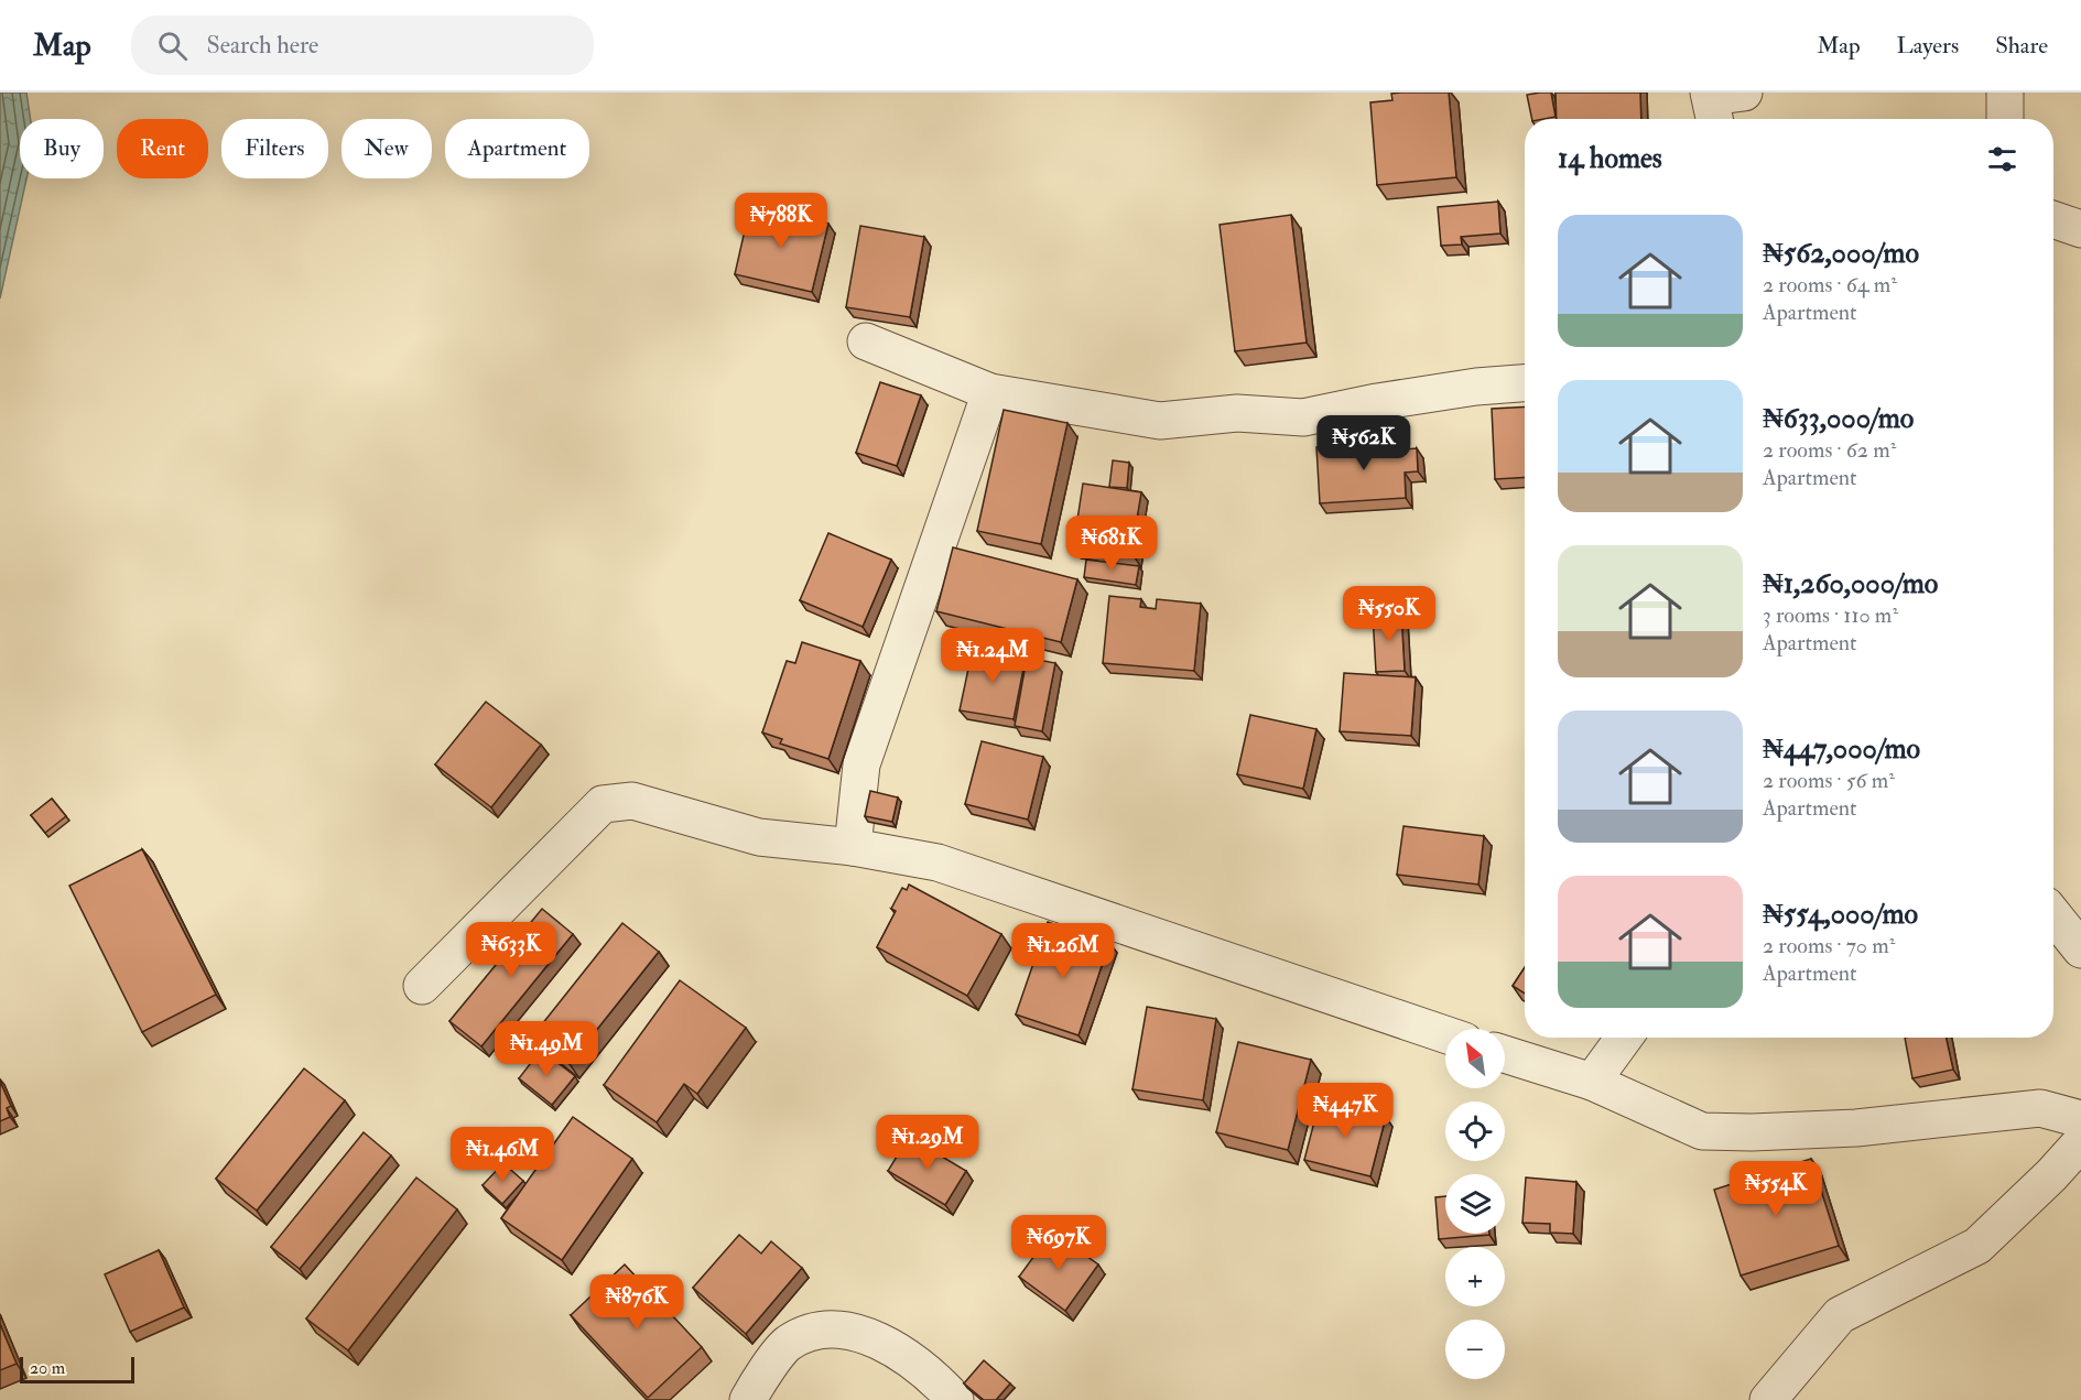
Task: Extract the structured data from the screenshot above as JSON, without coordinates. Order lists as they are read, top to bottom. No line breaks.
{"scale_bar":"20 m","north":"top left","page":{"header":"Map","search":"Search here","nav":["Map","Layers","Share"],"chip":["Buy","Rent","Filters","New","Apartment"],"heading":"14 homes","price":["₦788K","₦562K","₦681K","₦550K","₦1.24M","₦633K","₦1.26M","₦1.49M","₦447K","₦1.29M","₦1.46M","₦554K","₦697K","₦876K"],"list":[{"name":"₦562,000/mo","note":"2 rooms · 64 m² · Apartment"},{"name":"₦633,000/mo","note":"2 rooms · 62 m² · Apartment"},{"name":"₦1,260,000/mo","note":"3 rooms · 110 m² · Apartment"},{"name":"₦447,000/mo","note":"2 rooms · 56 m² · Apartment"},{"name":"₦554,000/mo","note":"2 rooms · 70 m² · Apartment"}],"map_buttons":["+","−"],"scale":"20 m"}}
